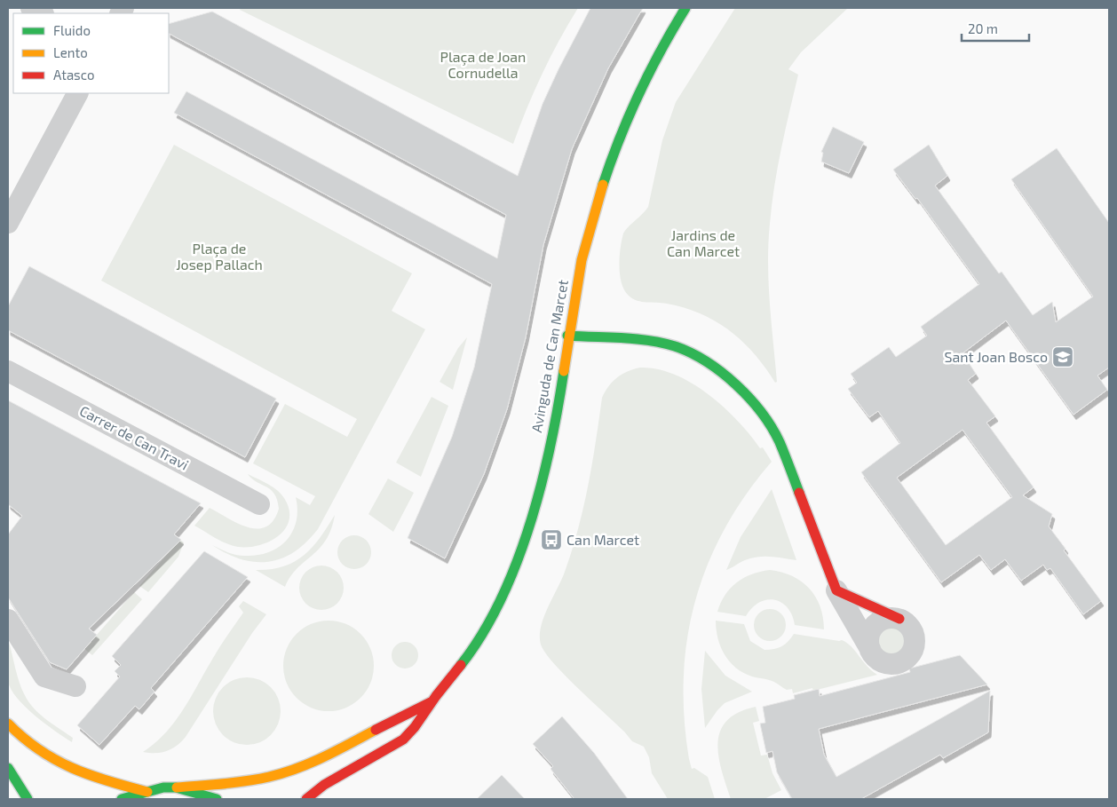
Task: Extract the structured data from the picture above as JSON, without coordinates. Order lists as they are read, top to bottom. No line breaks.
{"streets":{"street":["Avinguda de Can Marcet","Carrer de Can Travi"]},"parks":["Plaça de Joan Cornudella","Jardins de Can Marcet","Plaça de Josep Pallach"],"places":{"school or university":["Sant Joan Bosco"],"bus stop":["Can Marcet"]},"legend":["Fluido","Lento","Atasco"],"scale_bar":"20 m"}
